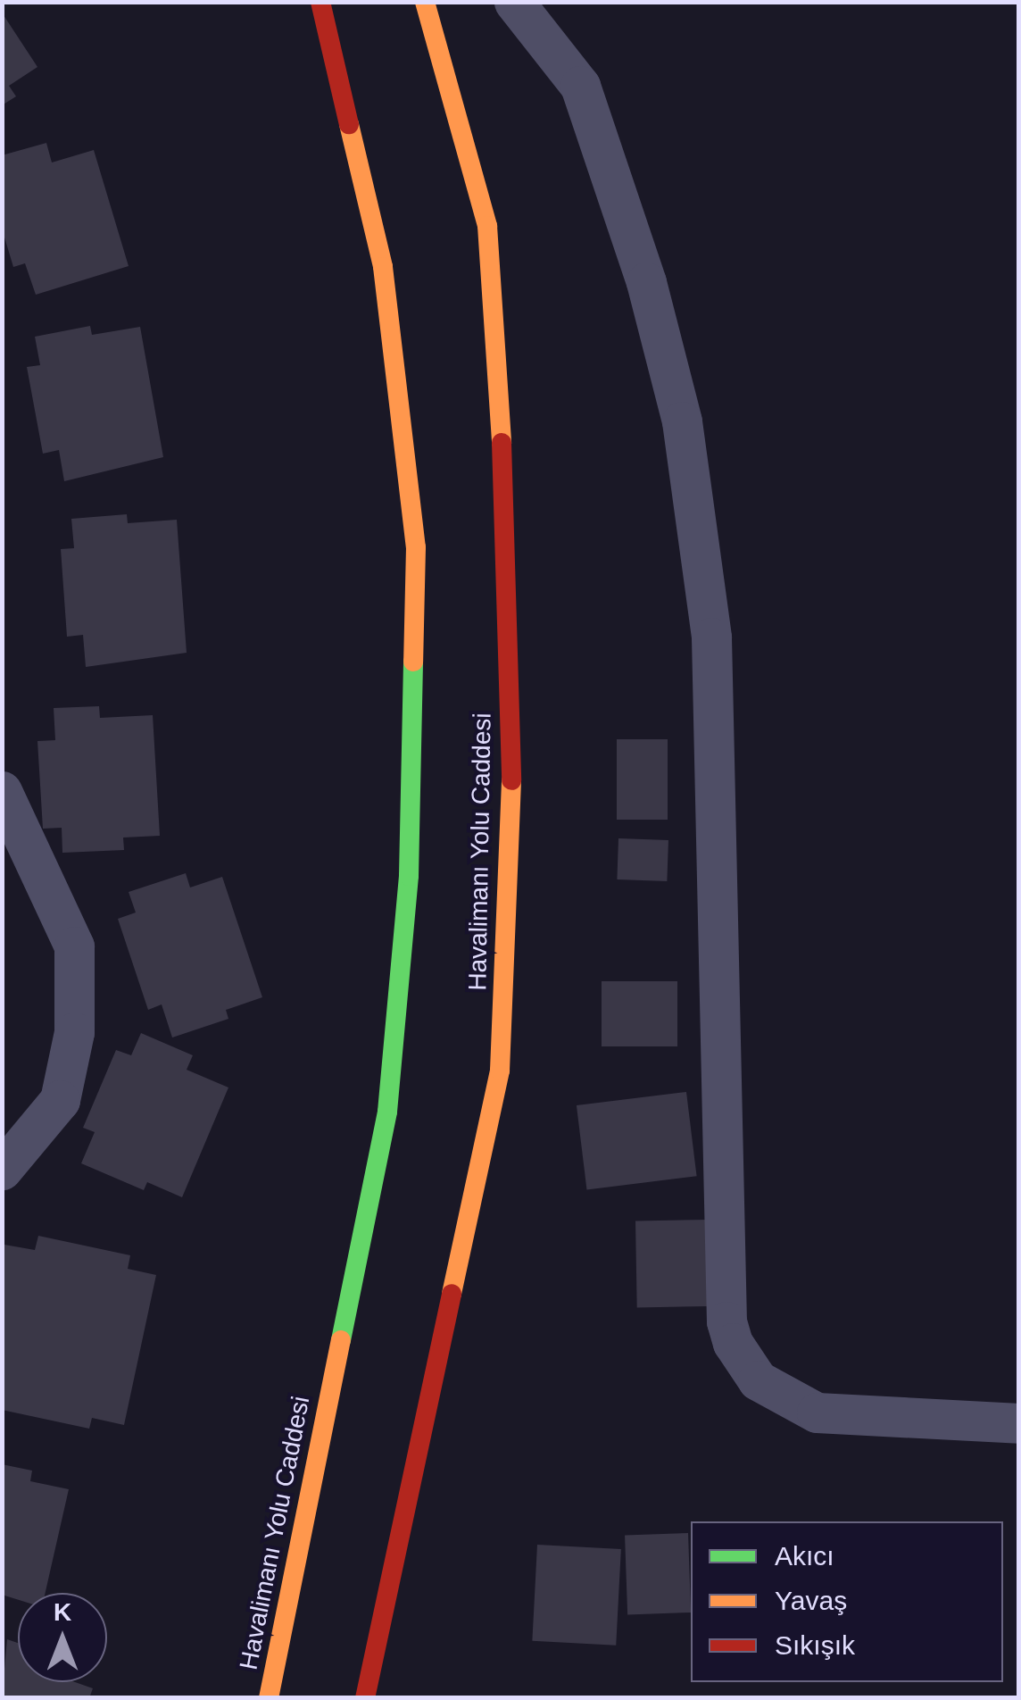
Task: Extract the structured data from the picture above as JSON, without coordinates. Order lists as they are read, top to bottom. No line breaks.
{"streets":{"highway":["Havalimanı Yolu Caddesi"]},"legend":["Akıcı","Yavaş","Sıkışık"],"north":"top"}
